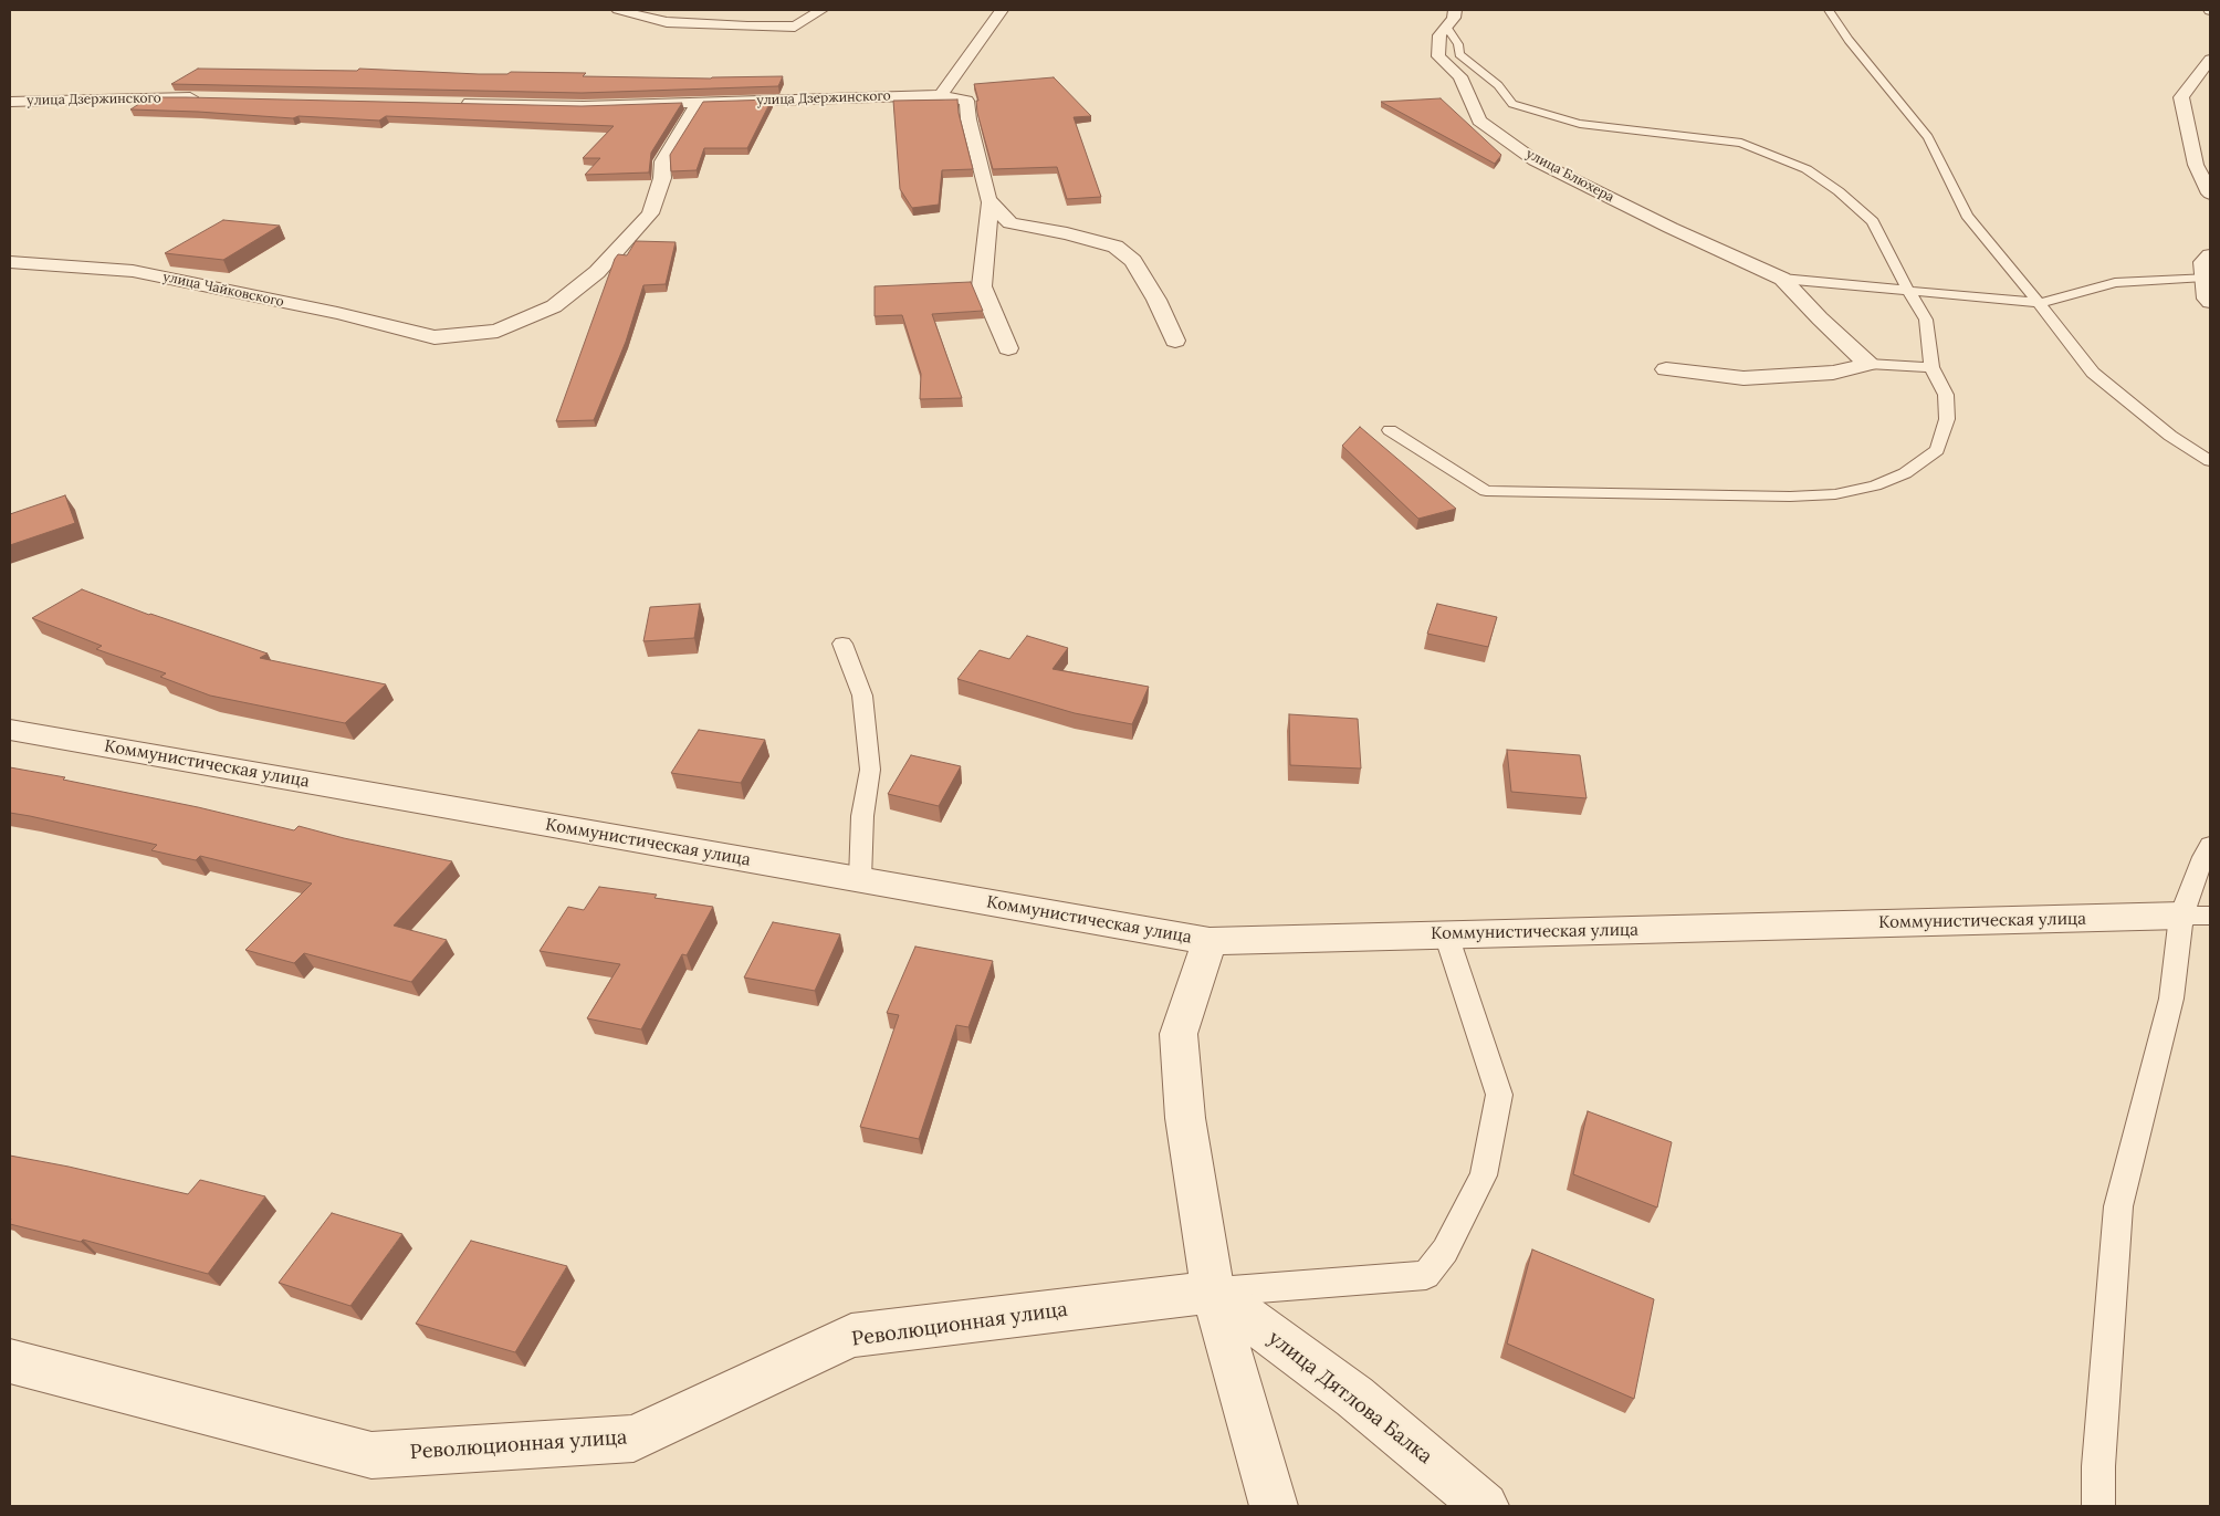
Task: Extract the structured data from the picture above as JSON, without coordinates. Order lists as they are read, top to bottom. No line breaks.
{"streets":{"street":["улица Дзержинского","улица Блюхера","улица Чайковского","Коммунистическая улица","Революционная улица","улица Дятлова Балка"]},"crossings":[["улица Дзержинского","улица Чайковского"],["Революционная улица","улица Дятлова Балка"]]}
